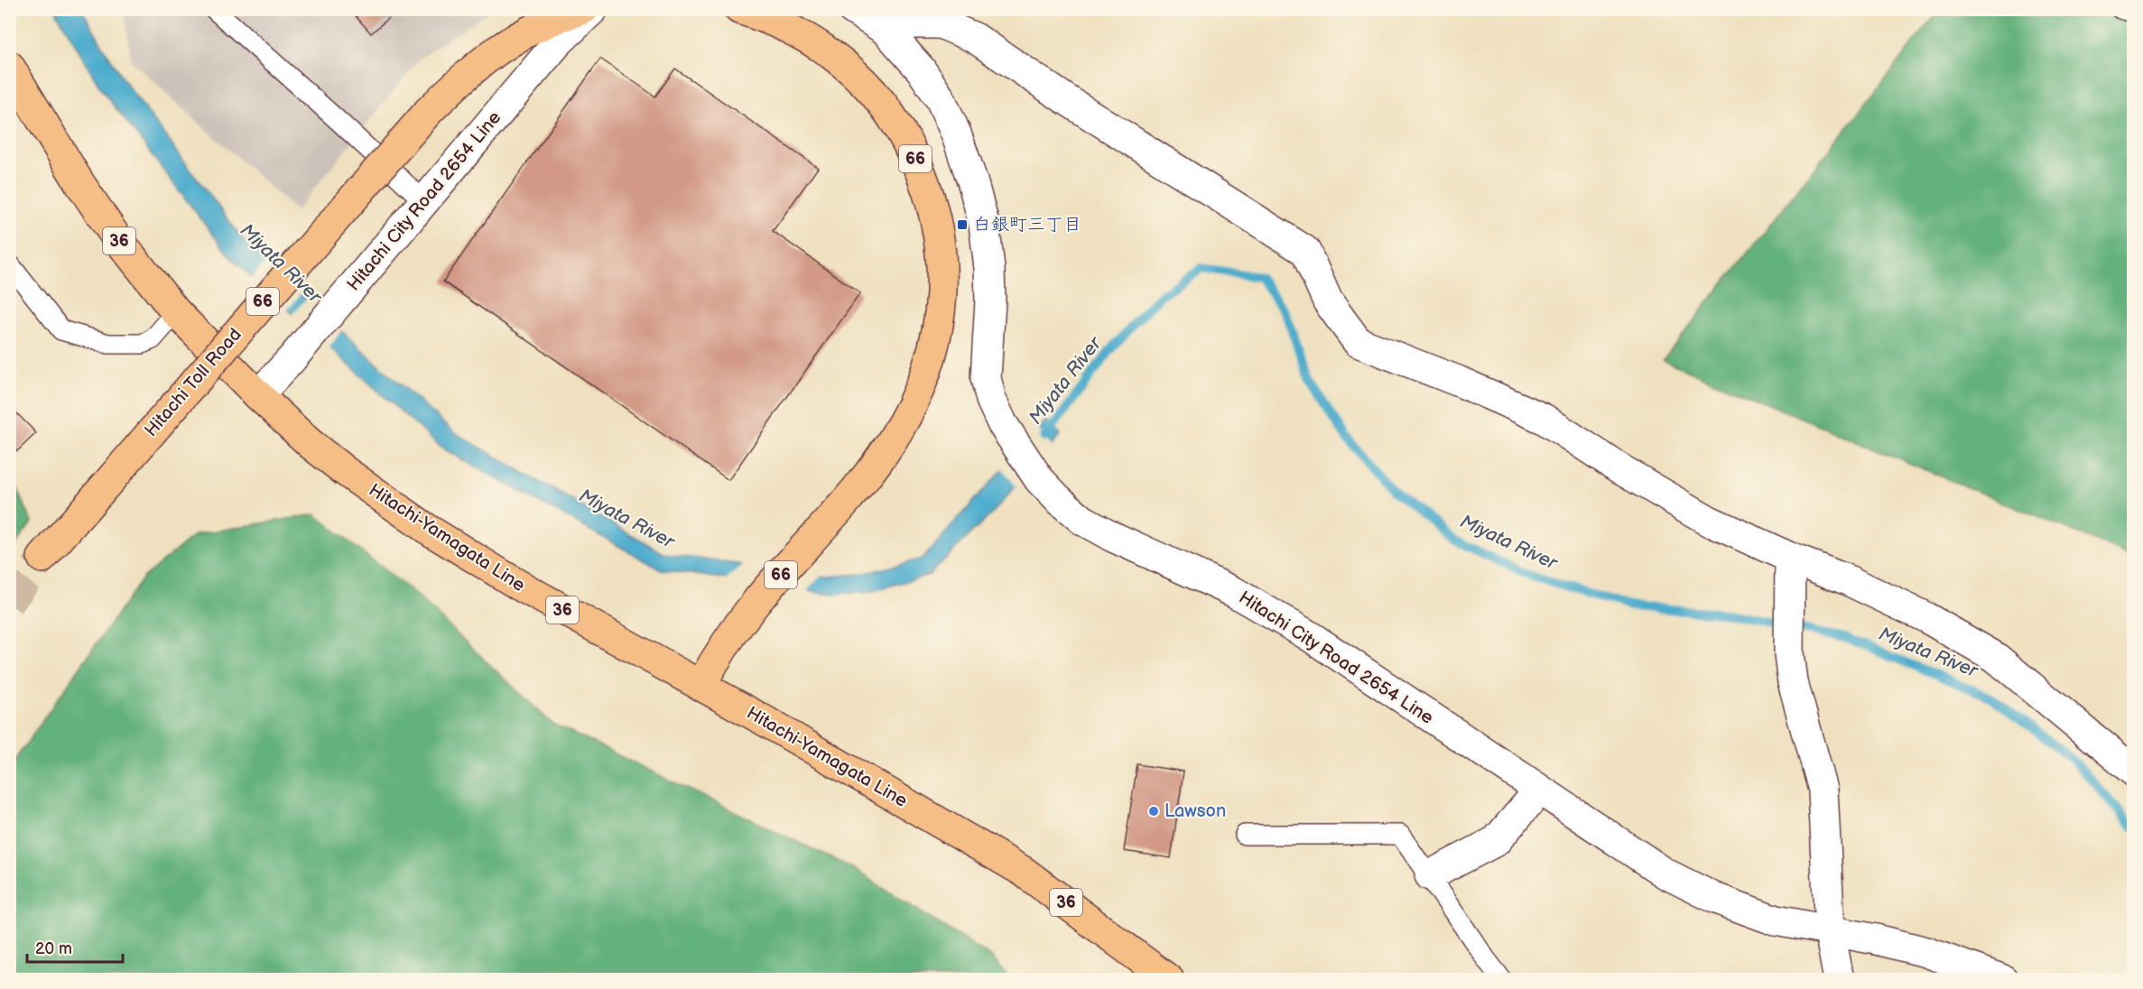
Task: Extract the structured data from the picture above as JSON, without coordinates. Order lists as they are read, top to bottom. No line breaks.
{"streets":{"main road":["66","36","Hitachi Toll Road","Hitachi-Yamagata Line"],"street":["Hitachi City Road 2654 Line"]},"crossings":[["66","Hitachi-Yamagata Line"],["Hitachi City Road 2654 Line","Hitachi-Yamagata Line"]],"water":["Miyata River"],"places":{"transit":["白銀町三丁目"],"other":["Lawson"]},"scale_bar":"20 m"}
